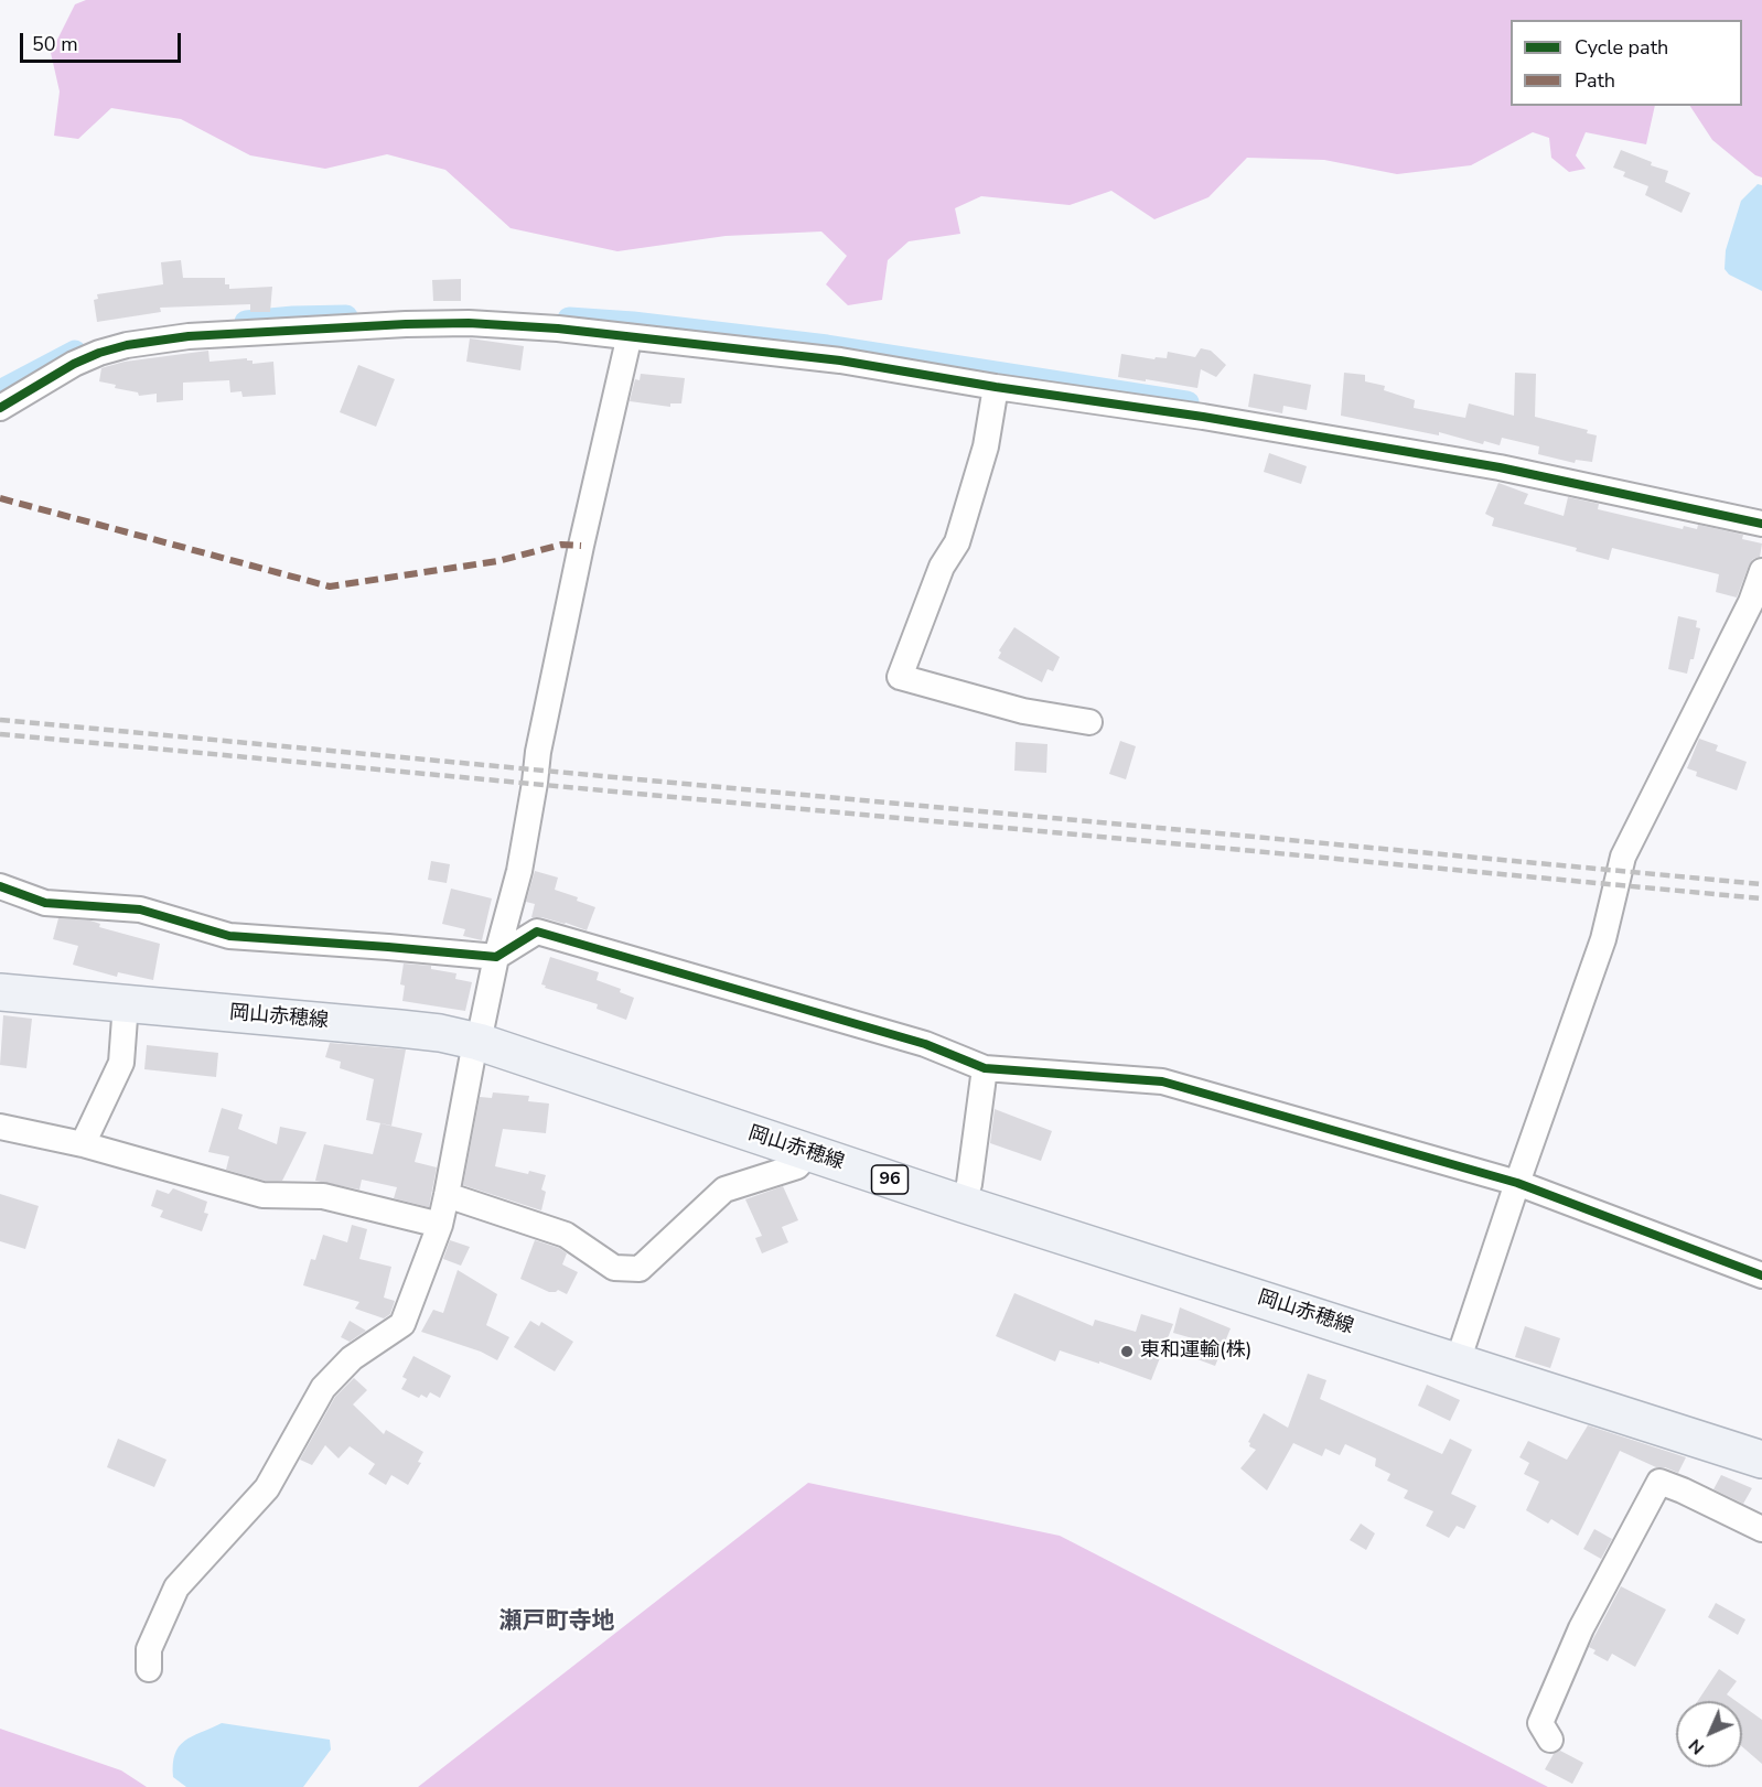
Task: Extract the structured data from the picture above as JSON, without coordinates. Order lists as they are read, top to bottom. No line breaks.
{"streets":{"main road":["岡山赤穂線","96"]},"districts":["瀬戸町寺地"],"places":["東和運輸(株)"],"legend":["Cycle path","Path"],"scale_bar":"50 m","north":"bottom left"}
